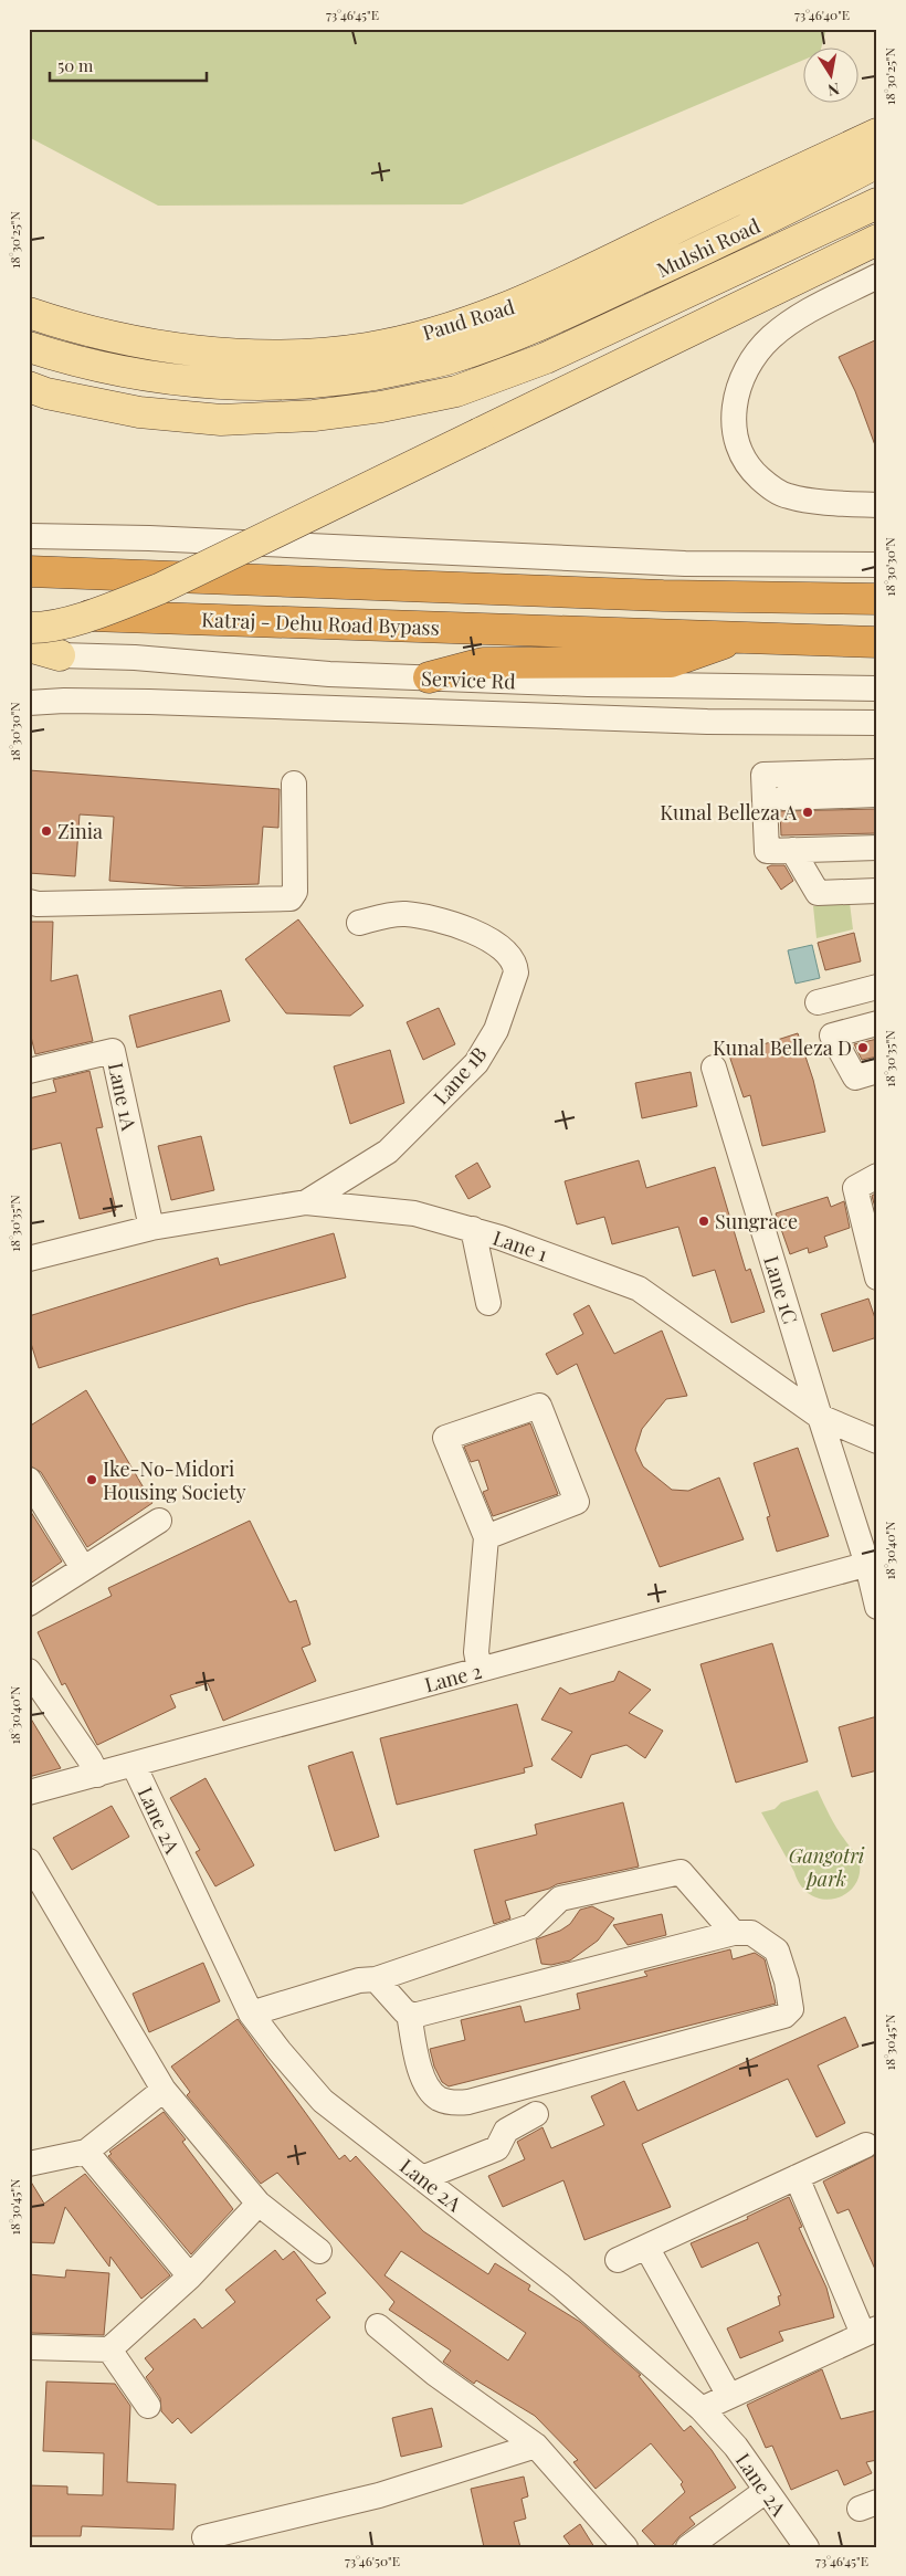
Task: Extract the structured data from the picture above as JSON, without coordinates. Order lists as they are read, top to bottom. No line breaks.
{"streets":{"highway":["Katraj - Dehu Road Bypass"],"main road":["Mulshi Road","Paud Road"],"street":["Service Rd","Lane 1B","Lane 1A","Lane 1","Lane 1C","Lane 2","Lane 2A"]},"crossings":[["Lane 1B","Lane 1"],["Lane 1A","Lane 1"],["Lane 1","Lane 1C"],["Lane 2","Lane 2A"]],"parks":["Gangotri park"],"places":["Kunal Belleza A","Zinia","Kunal Belleza D","Sungrace","Ike-No-Midori Housing Society"],"scale_bar":"50 m","north":"bottom","coordinates":["73°46'45\"E","73°46'40\"E","18°30'25\"N","18°30'30\"N","18°30'35\"N","18°30'40\"N","18°30'45\"N","73°46'50\"E"]}
